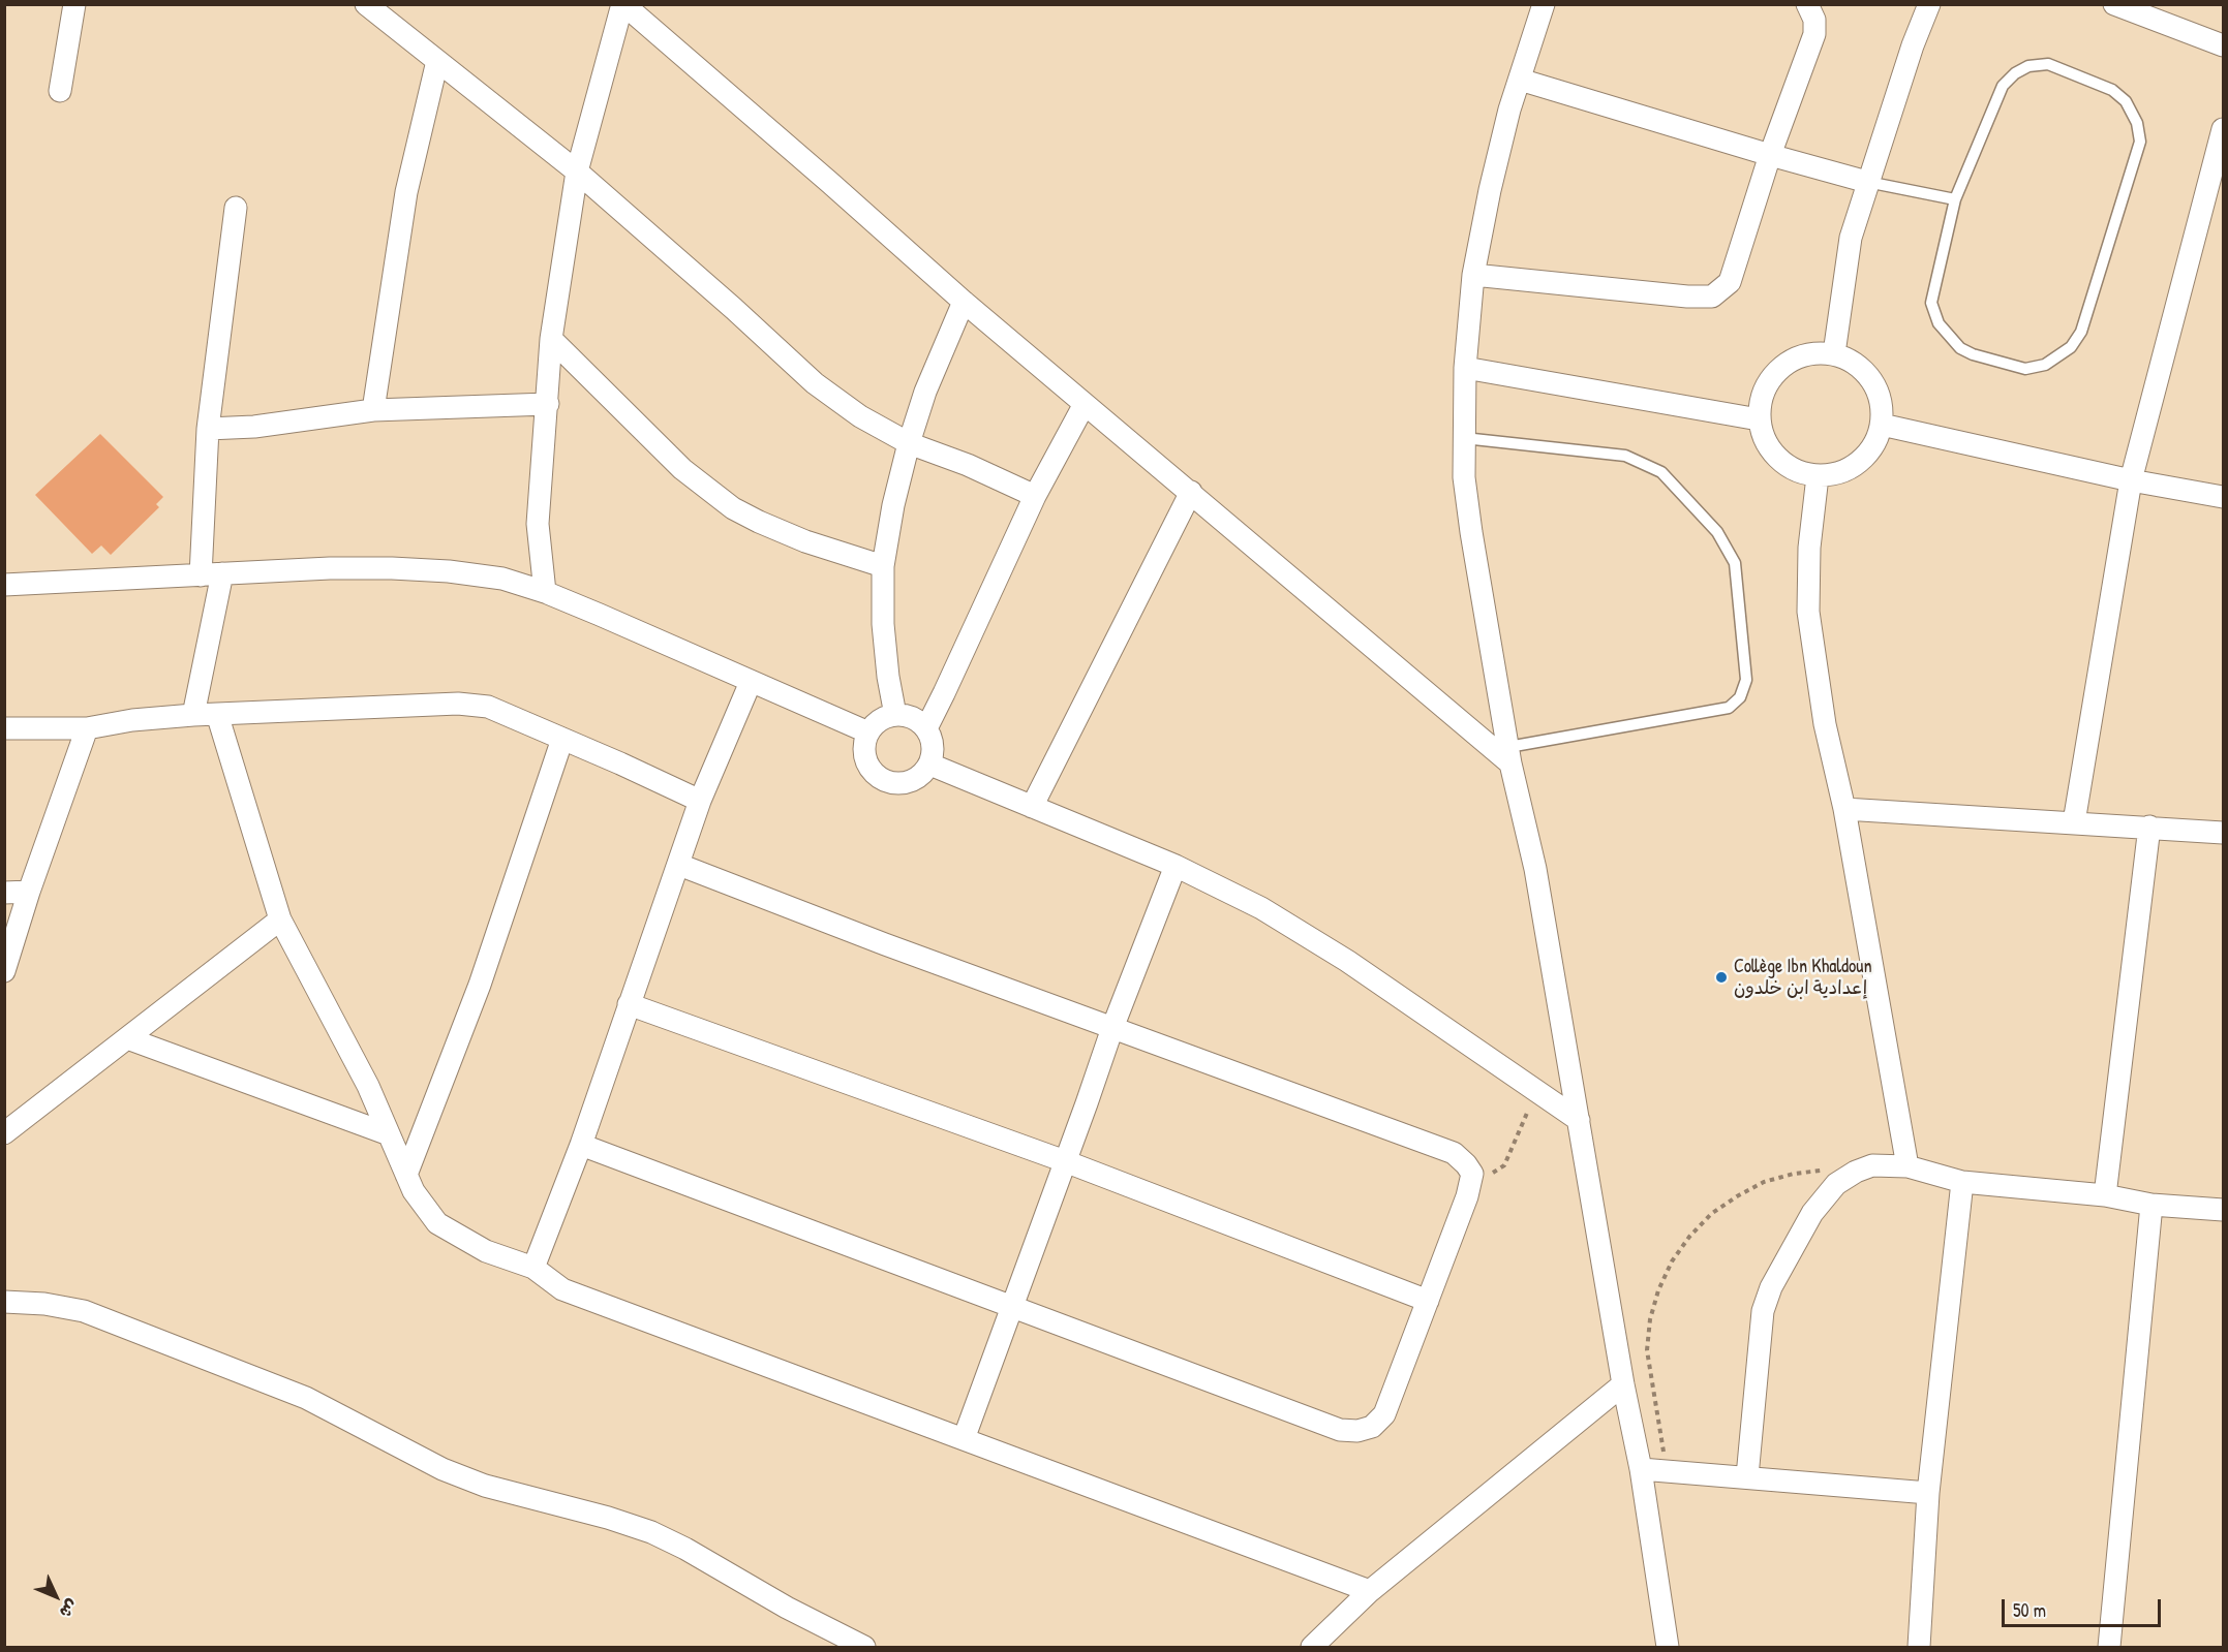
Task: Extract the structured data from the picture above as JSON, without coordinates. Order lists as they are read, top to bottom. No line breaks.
{"places":["Collège Ibn Khaldoun إعدادية ابن خلدون"],"scale_bar":"50 m","north":"bottom right"}
